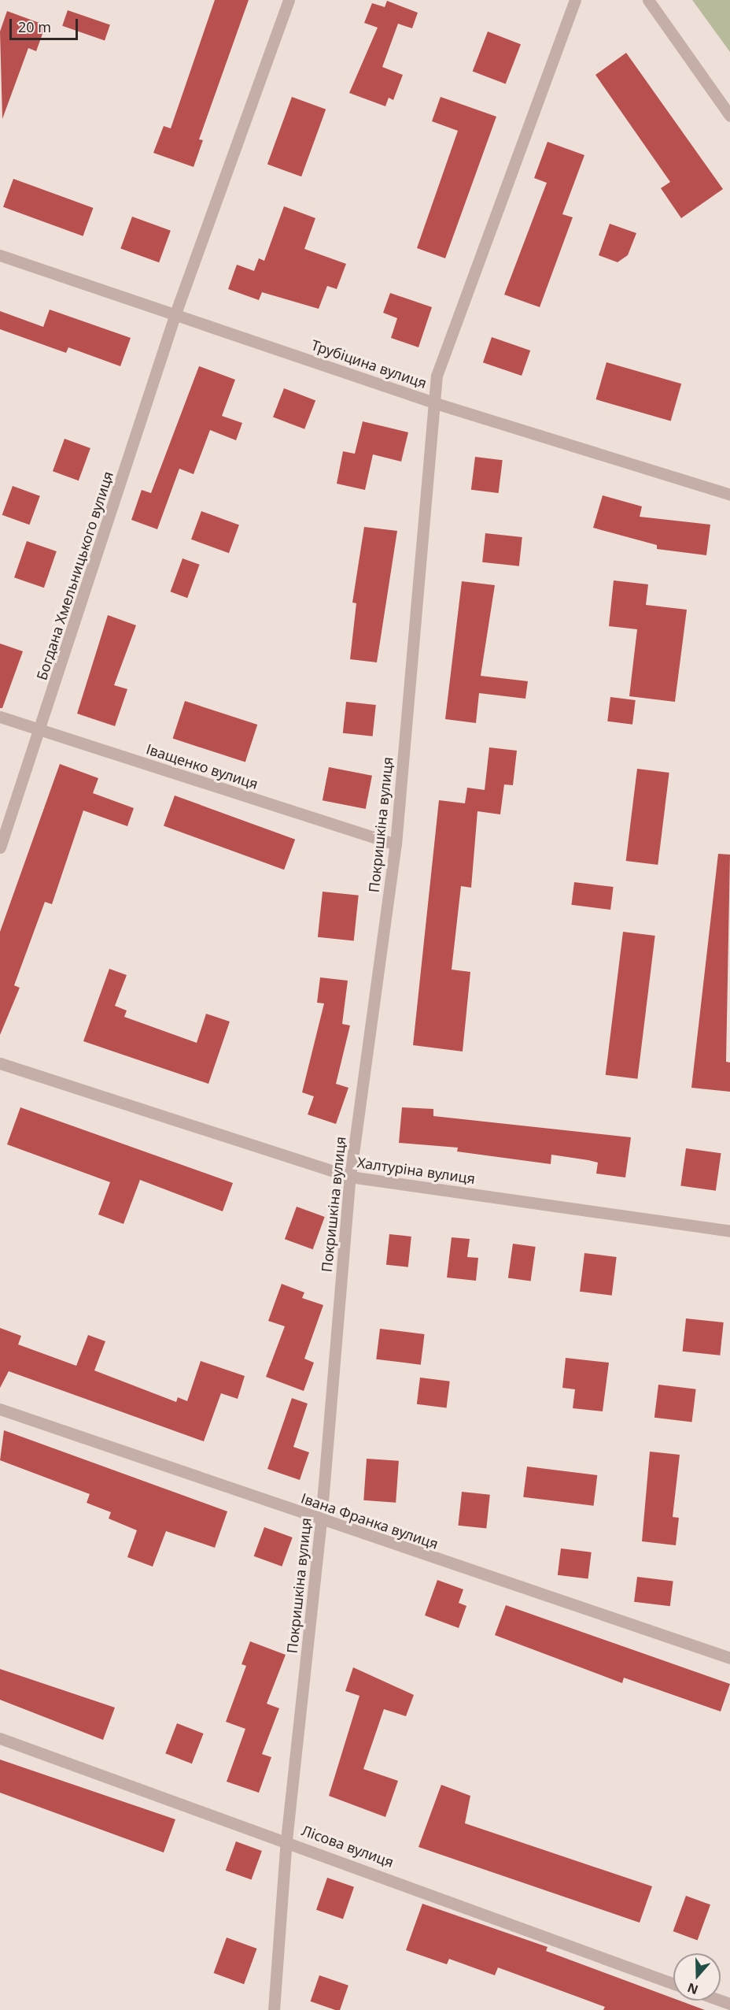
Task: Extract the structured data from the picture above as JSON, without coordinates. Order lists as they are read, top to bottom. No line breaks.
{"streets":{"street":["Трубіцина вулиця","Богдана Хмельницького вулиця","Іващенко вулиця","Покришкіна вулиця","Халтуріна вулиця","Івана Франка вулиця","Лісова вулиця"]},"crossings":[["Трубіцина вулиця","Богдана Хмельницького вулиця"],["Трубіцина вулиця","Покришкіна вулиця"],["Богдана Хмельницького вулиця","Іващенко вулиця"],["Іващенко вулиця","Покришкіна вулиця"],["Покришкіна вулиця","Халтуріна вулиця"],["Покришкіна вулиця","Івана Франка вулиця"],["Покришкіна вулиця","Лісова вулиця"]],"scale_bar":"20 m","north":"bottom"}
